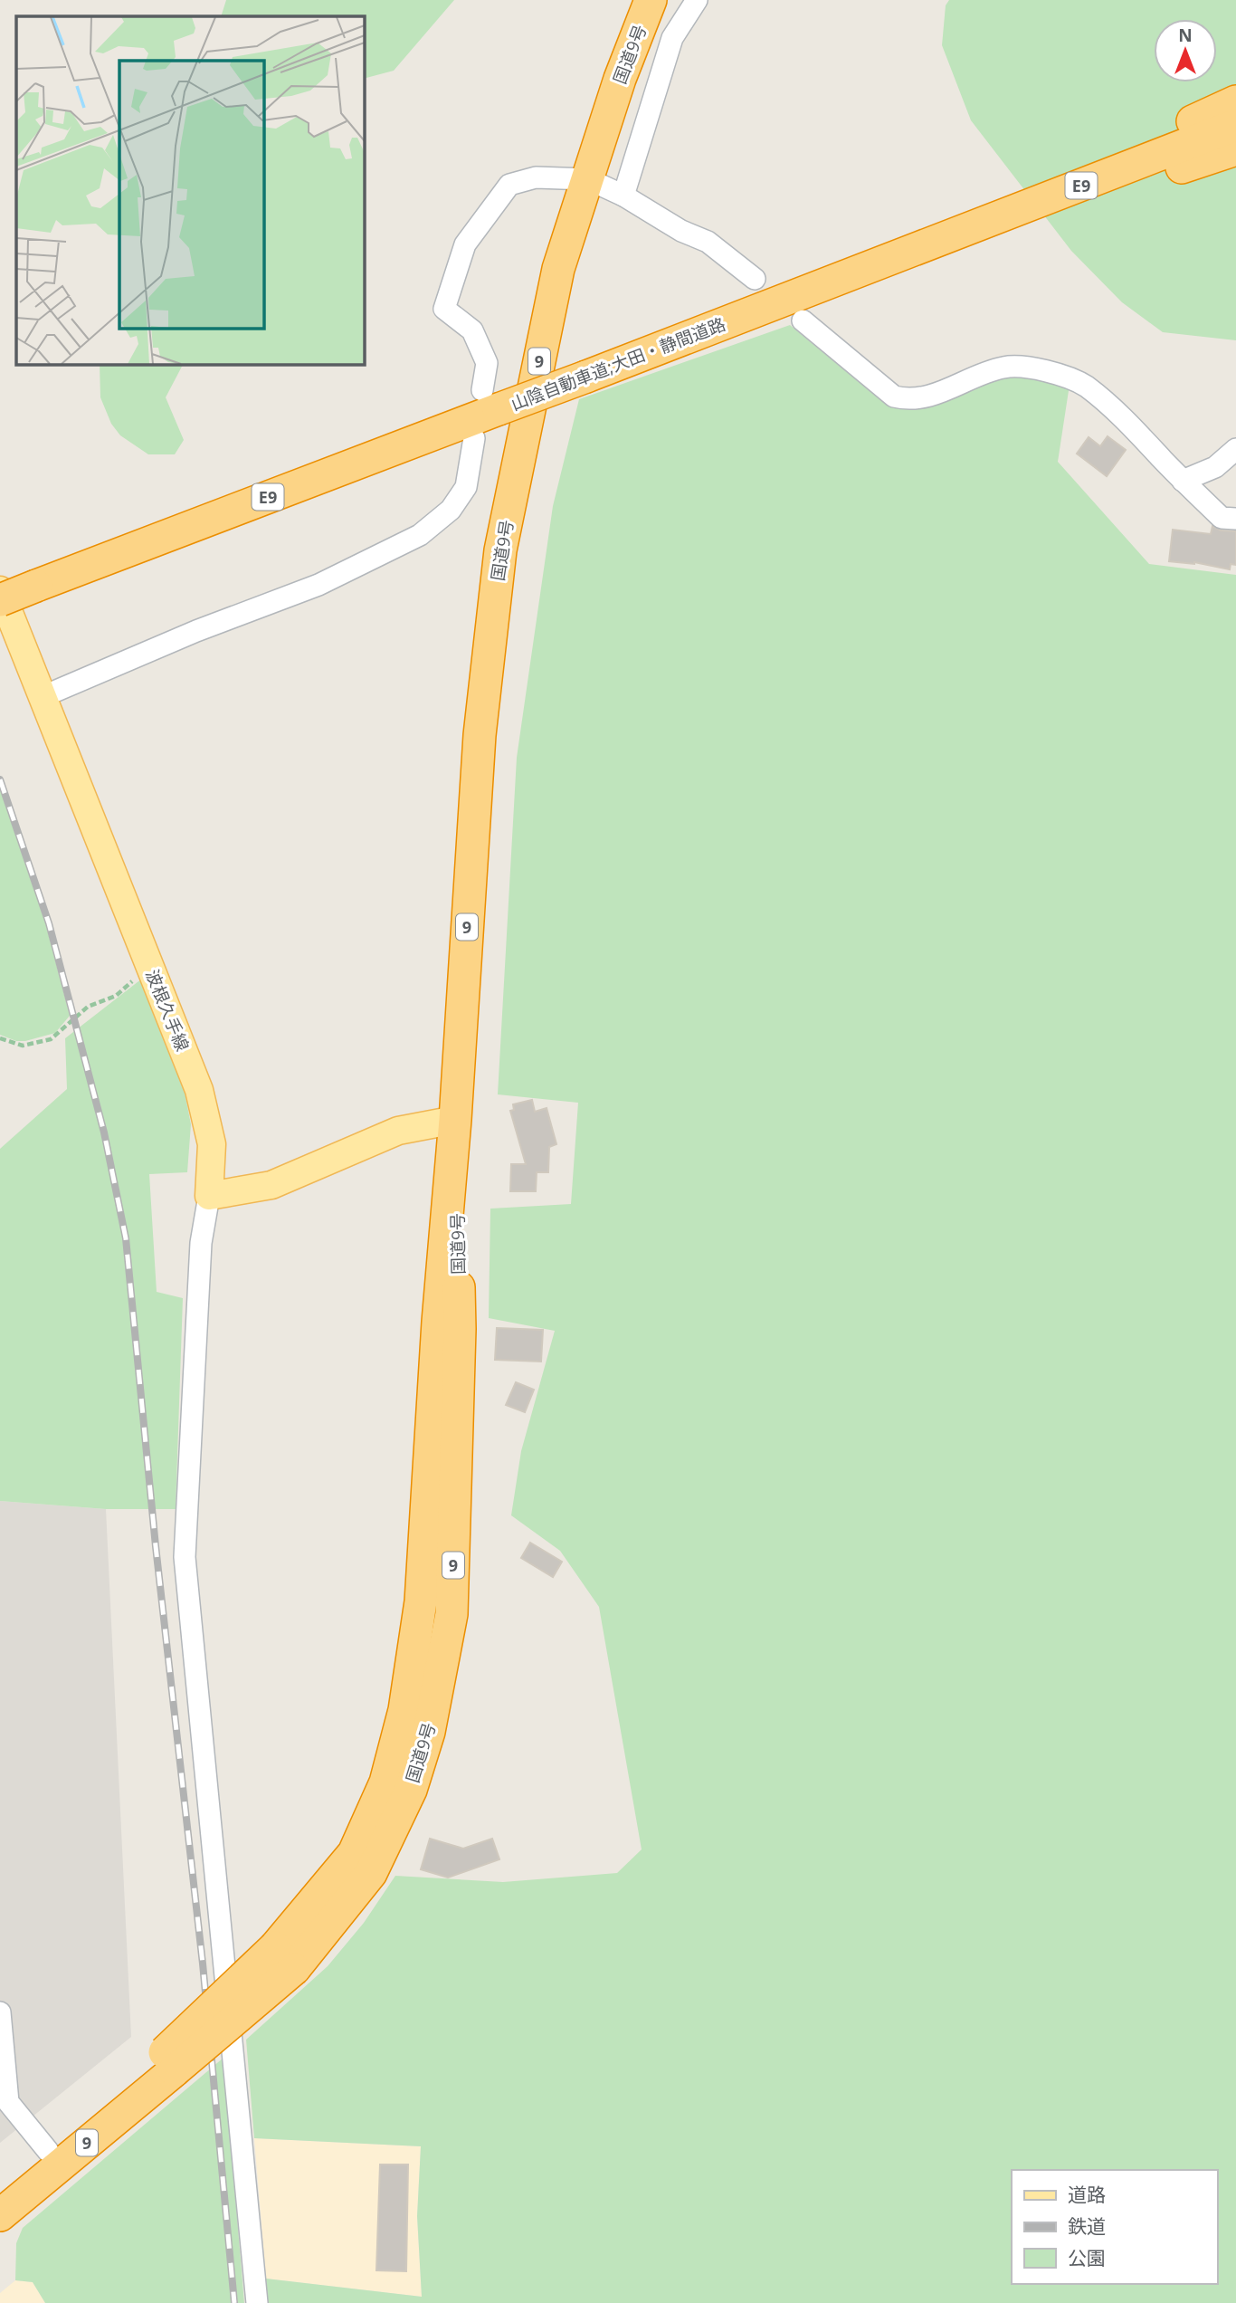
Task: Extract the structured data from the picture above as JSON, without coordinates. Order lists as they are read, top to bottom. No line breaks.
{"streets":{"highway":["国道9号","E9","9","山陰自動車道;大田・静間道路"],"main road":["波根久手線"]},"legend":["道路","鉄道","公園"],"north":"top"}
